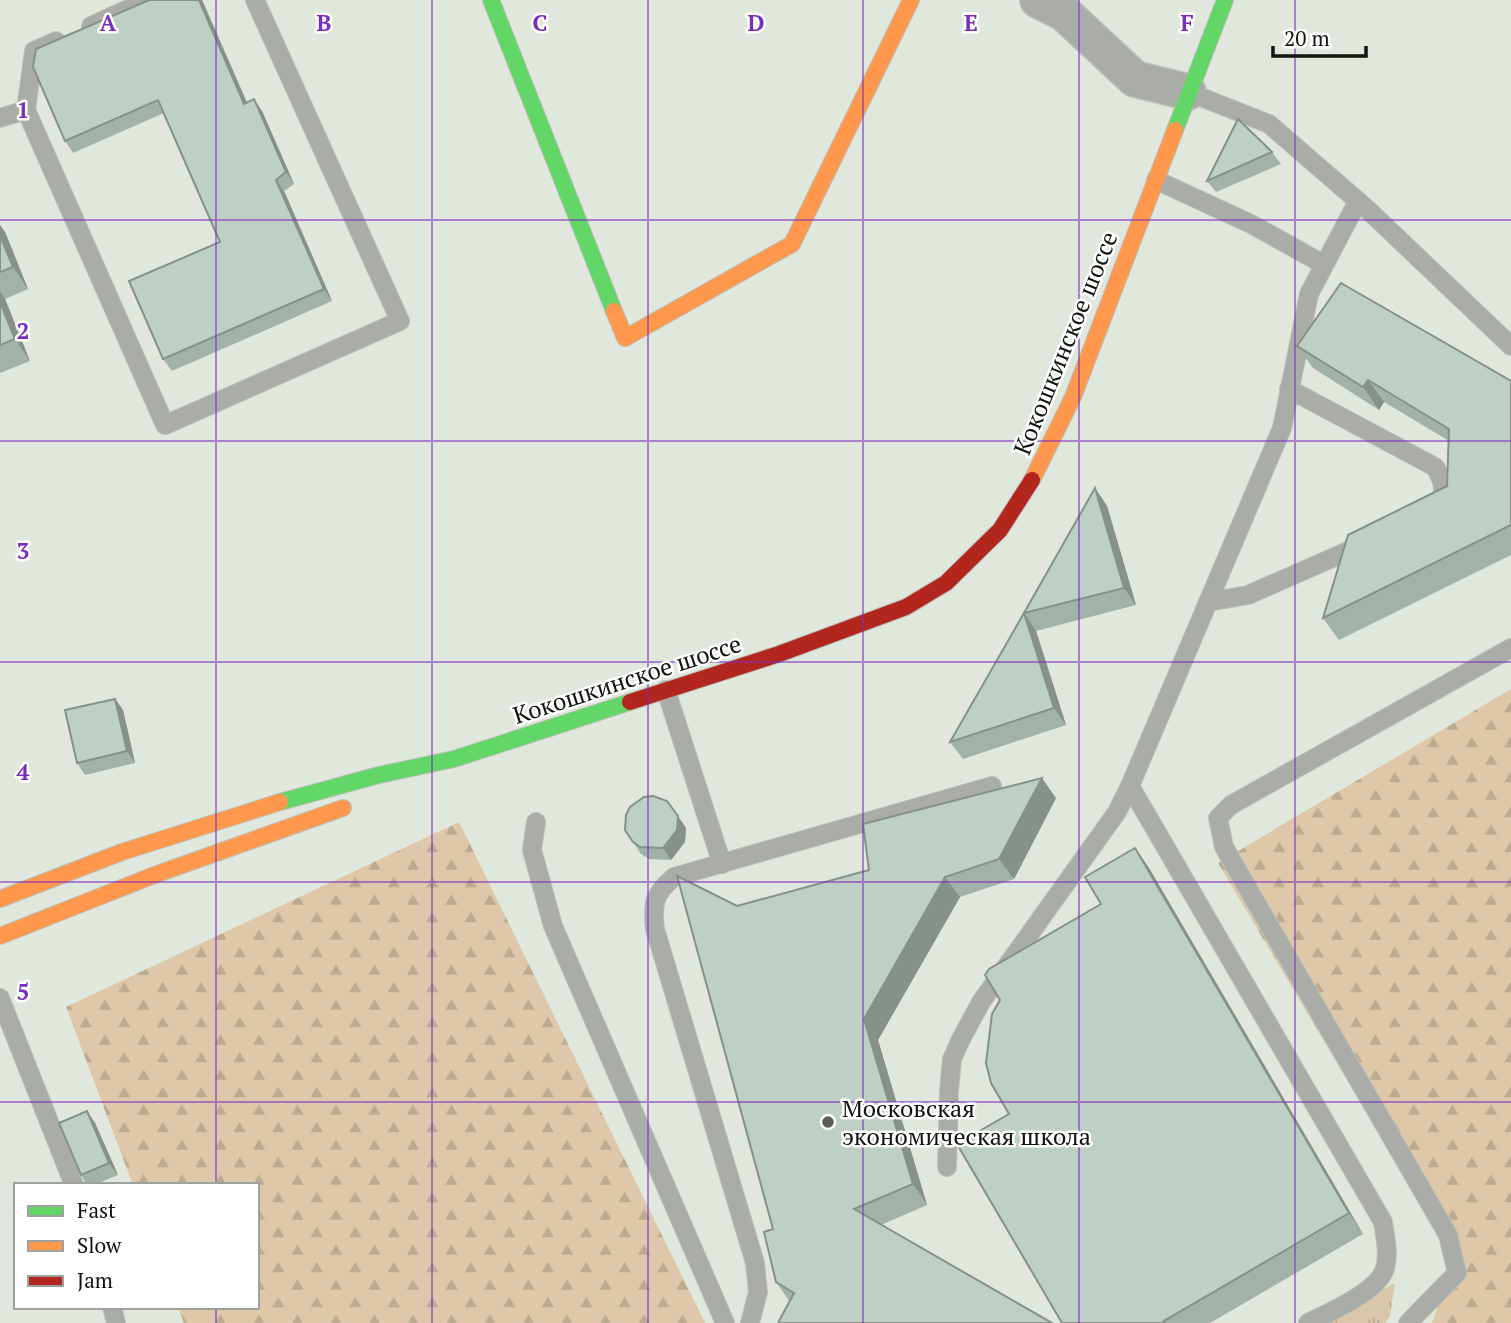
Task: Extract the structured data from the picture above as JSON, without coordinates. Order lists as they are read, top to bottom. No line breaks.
{"streets":{"main road":["Кокошкинское шоссе"]},"places":["Московская экономическая школа"],"legend":["Fast","Slow","Jam"],"scale_bar":"20 m","grid":{"columns":["A","B","C","D","E","F"],"rows":["1","2","3","4","5"]}}
